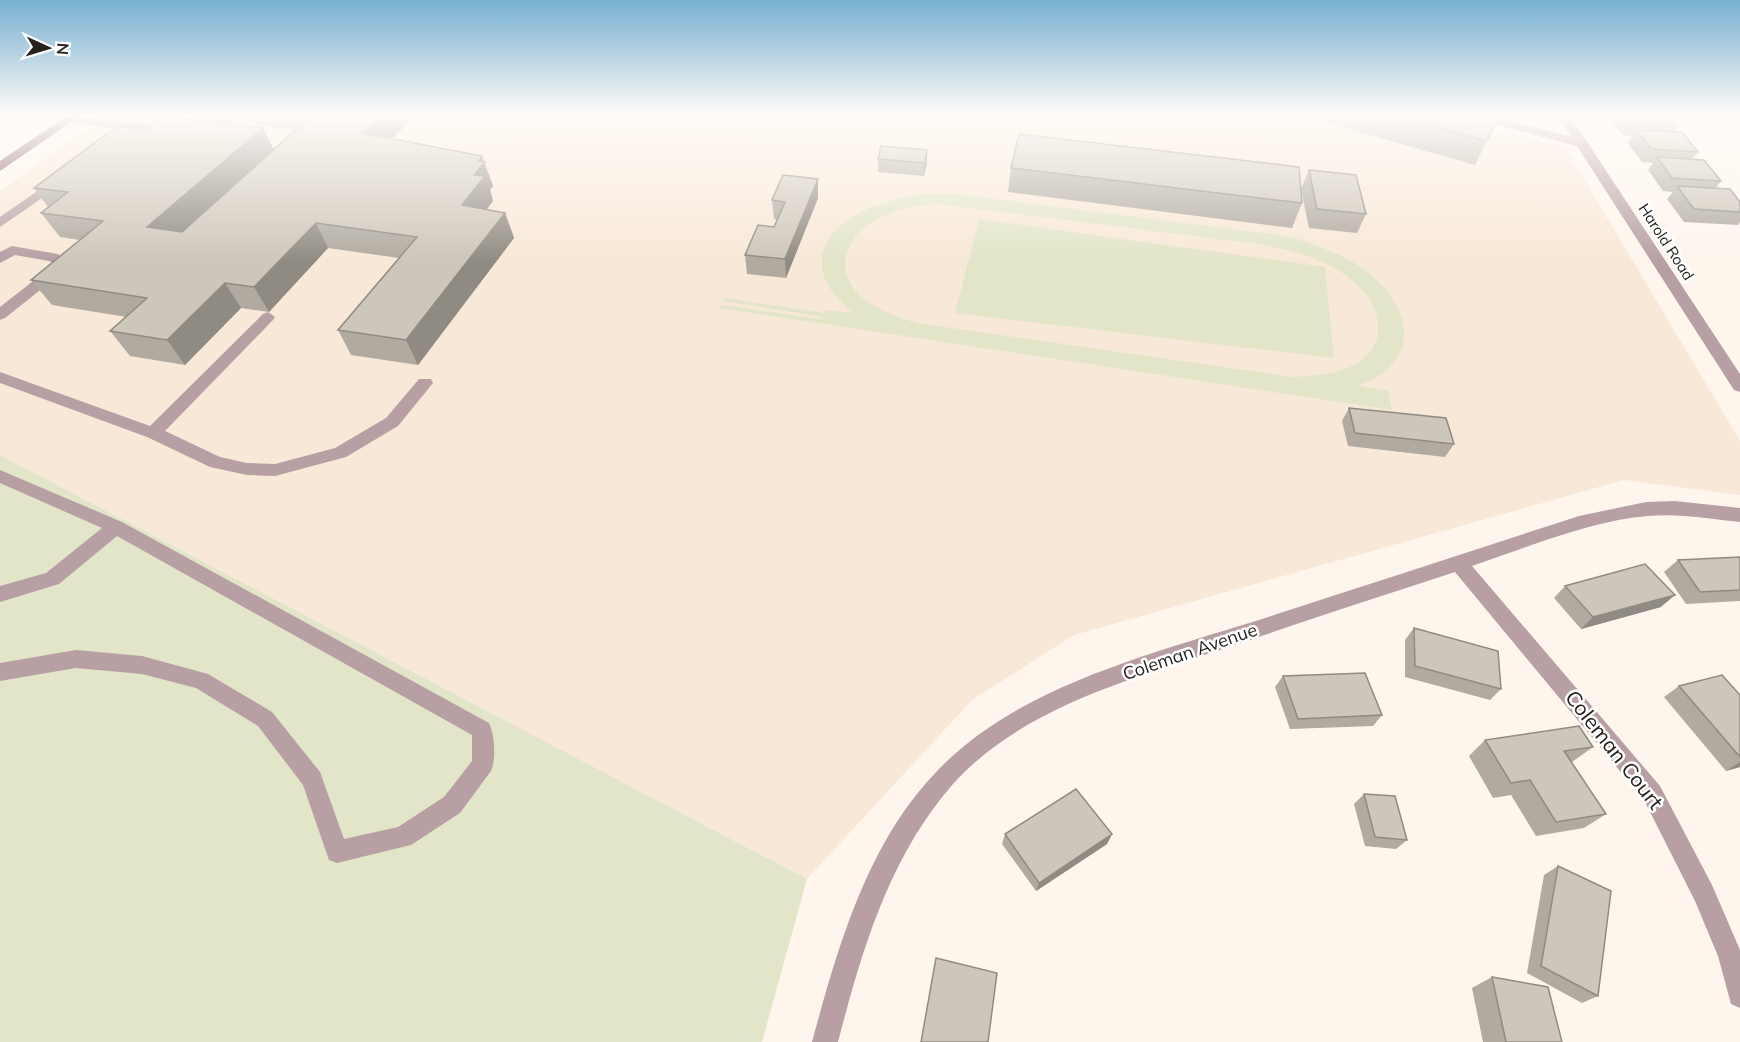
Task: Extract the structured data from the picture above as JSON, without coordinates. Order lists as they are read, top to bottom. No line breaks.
{"streets":{"street":["Harold Road","Coleman Avenue","Coleman Court"]},"crossings":[["Coleman Avenue","Coleman Court"]],"north":"right"}
